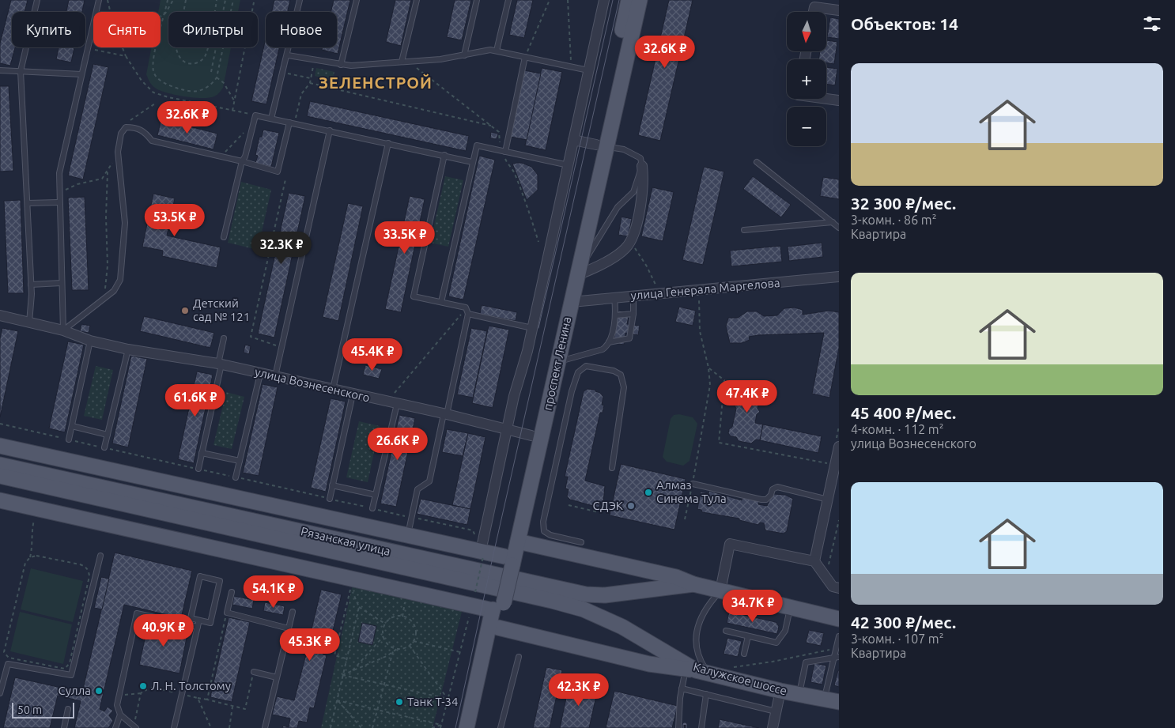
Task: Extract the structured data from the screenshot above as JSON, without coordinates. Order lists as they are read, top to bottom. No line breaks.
{"streets":{"main road":["проспект Ленина","Рязанская улица","Калужское шоссе"],"street":["улица Генерала Маргелова","улица Вознесенского"]},"crossings":[["улица Генерала Маргелова","проспект Ленина"],["проспект Ленина","улица Вознесенского"],["Рязанская улица","Калужское шоссе"]],"districts":["ЗЕЛЕНСТРОЙ"],"places":["Детский сад № 121","Алмаз Синема Тула","СДЭК","Л. Н. Толстому","Сулла","Танк Т-34"],"scale_bar":"50 m","north":"bottom","page":{"heading":"Объектов: 14","map_buttons":["+","−"],"chip":["Купить","Снять","Фильтры","Новое"],"price":["32.6K ₽","32.6K ₽","53.5K ₽","33.5K ₽","32.3K ₽","45.4K ₽","47.4K ₽","61.6K ₽","26.6K ₽","54.1K ₽","34.7K ₽","40.9K ₽","45.3K ₽","42.3K ₽"],"list":[{"name":"32 300 ₽/мес.","note":"3-комн. · 86 m² · Квартира"},{"name":"45 400 ₽/мес.","note":"4-комн. · 112 m² · улица Вознесенского"},{"name":"42 300 ₽/мес.","note":"3-комн. · 107 m² · Квартира"}],"scale":"50 m"}}
